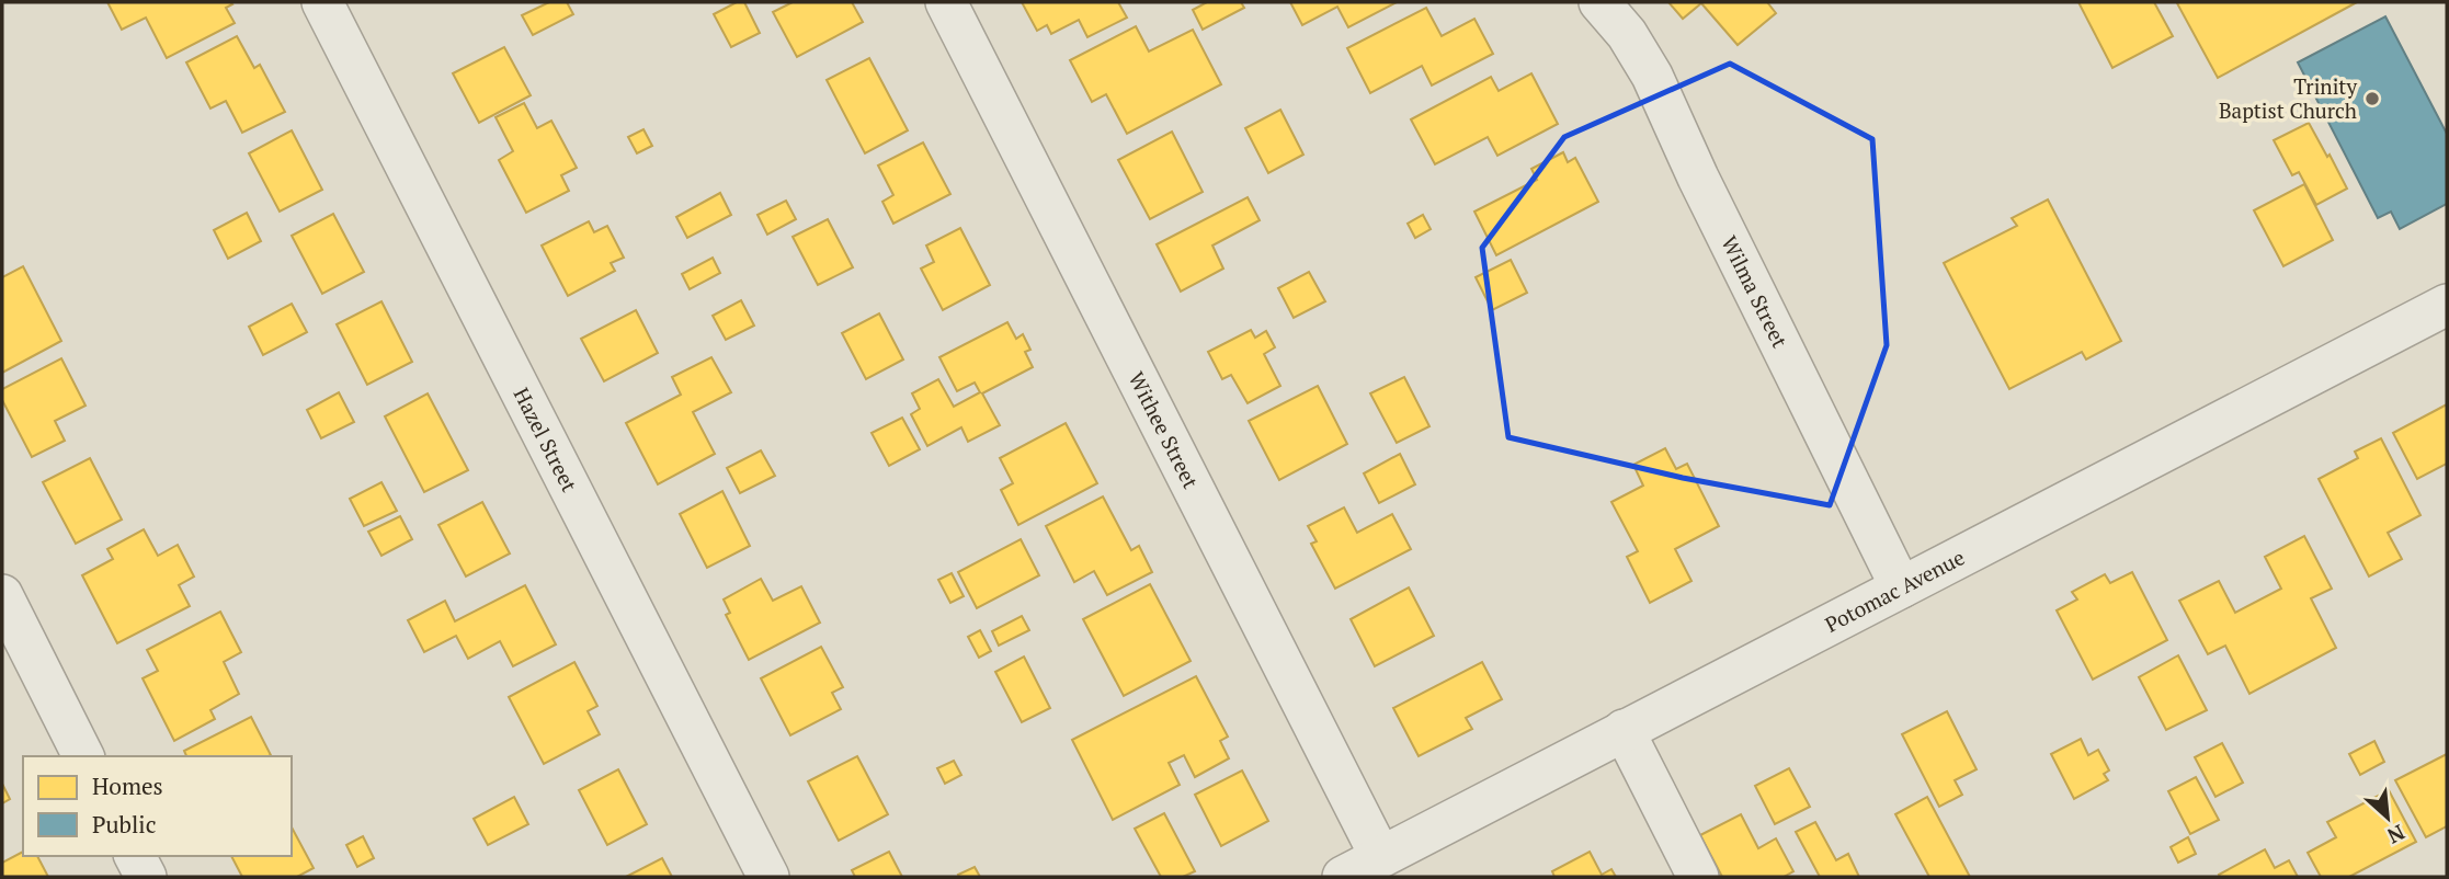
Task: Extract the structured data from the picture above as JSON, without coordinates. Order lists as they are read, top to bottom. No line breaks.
{"streets":{"street":["Wilma Street","Withee Street","Hazel Street","Potomac Avenue"]},"crossings":[["Wilma Street","Potomac Avenue"],["Withee Street","Potomac Avenue"]],"places":["Trinity Baptist Church"],"legend":["Homes","Public"],"north":"bottom right"}
